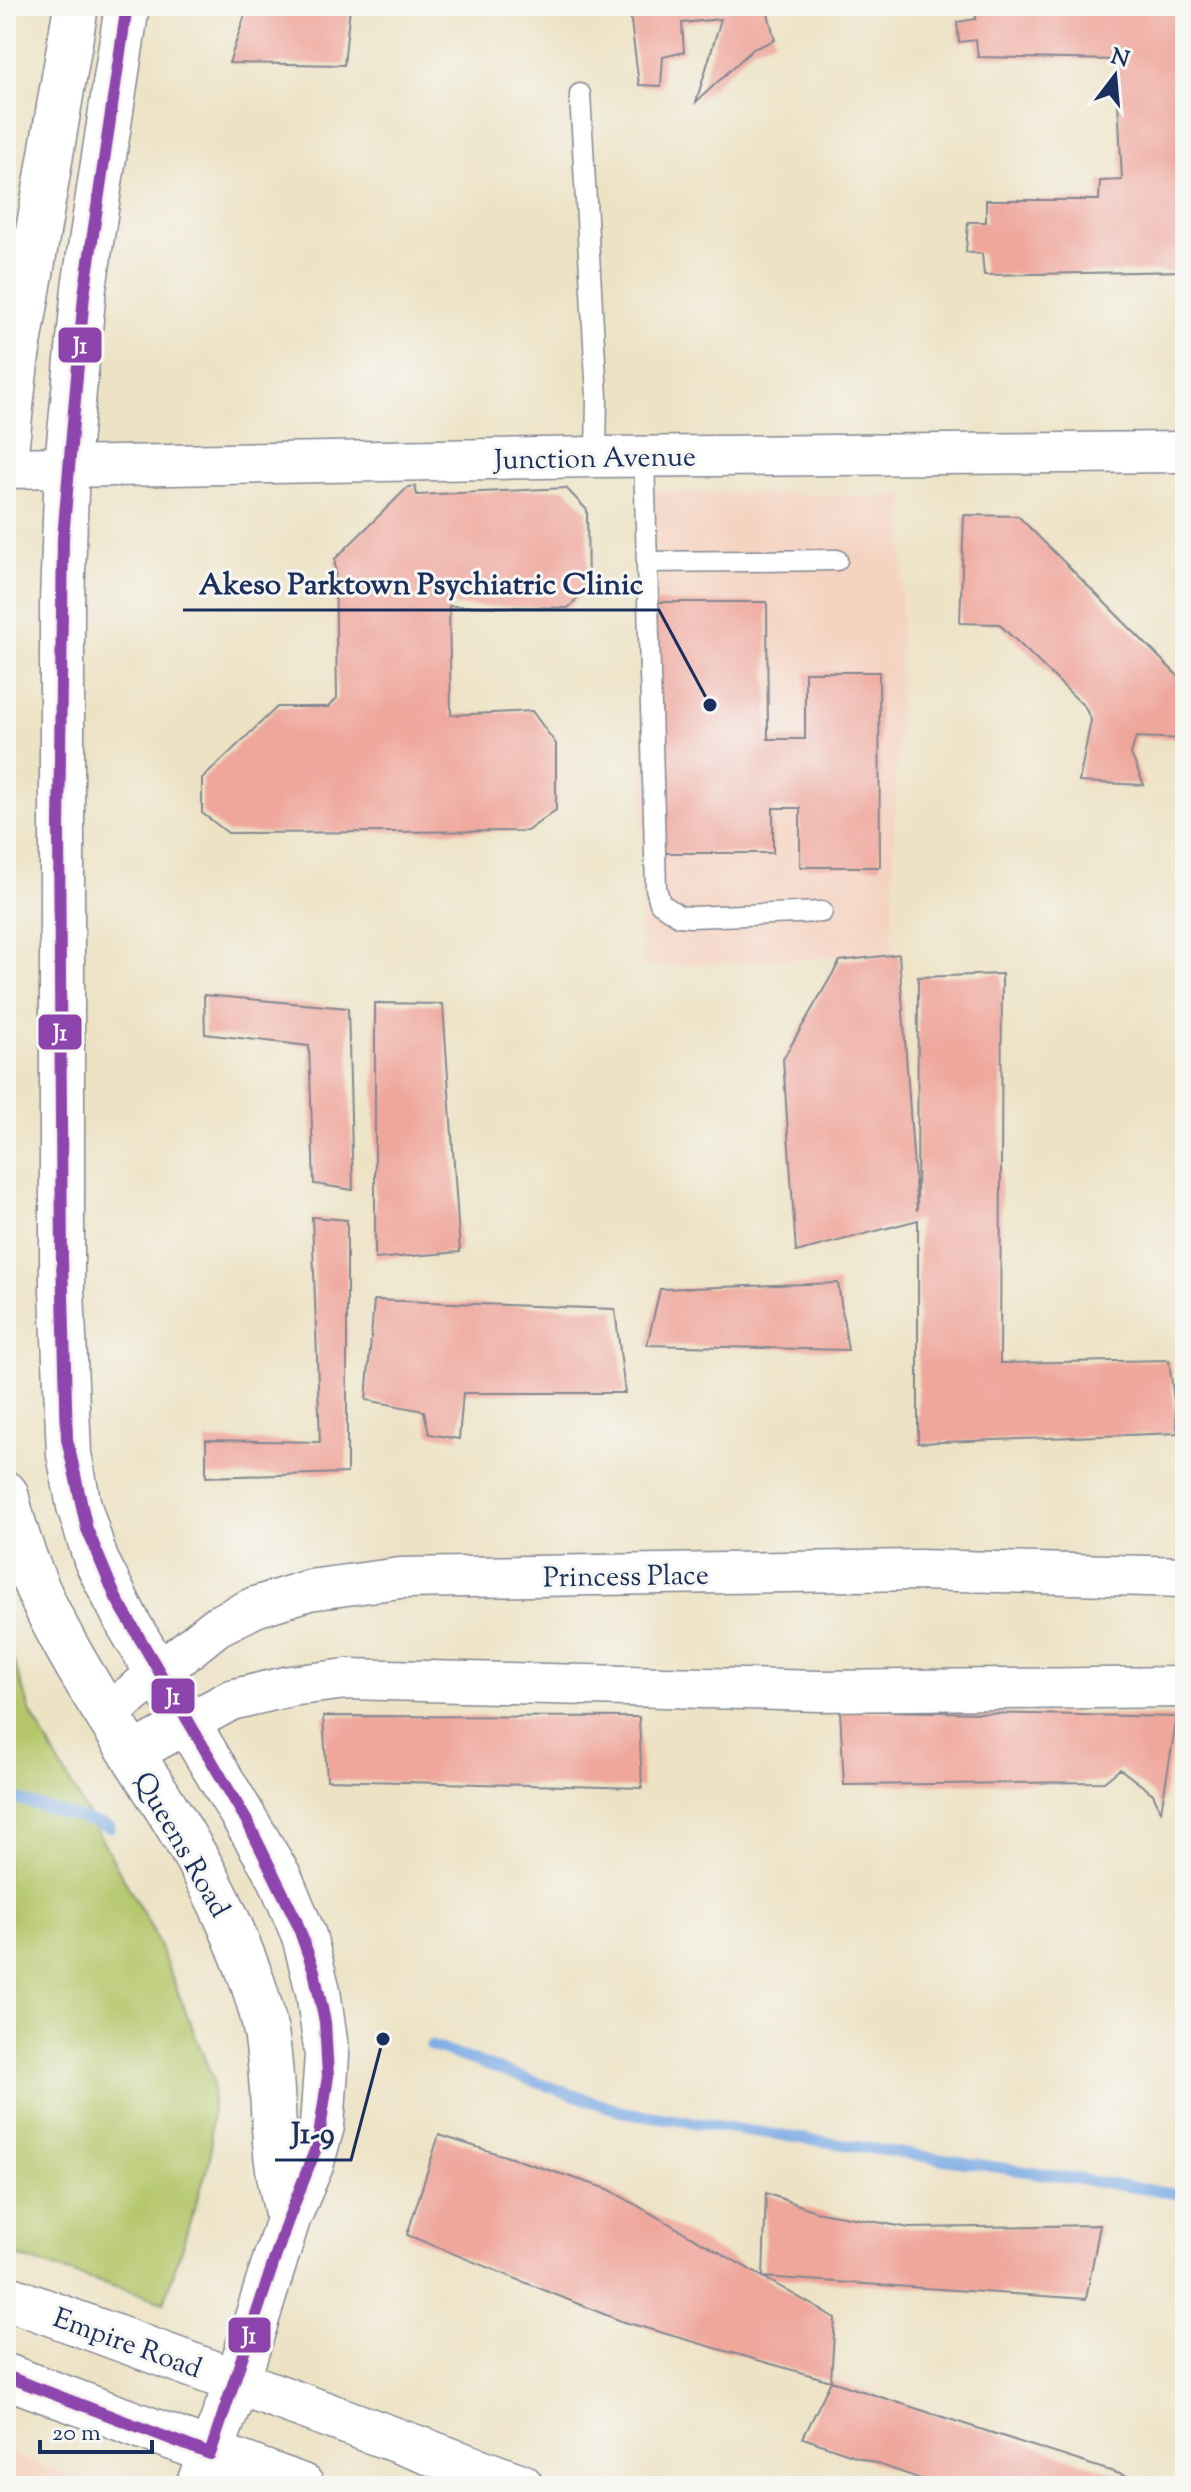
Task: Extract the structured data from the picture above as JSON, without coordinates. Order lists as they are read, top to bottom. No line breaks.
{"streets":{"street":["Junction Avenue","Princess Place","Queens Road","Empire Road"]},"crossings":[["Junction Avenue","Queens Road"],["Princess Place","Queens Road"],["Queens Road","Empire Road"]],"places":["Akeso Parktown Psychiatric Clinic","J1-9"],"lines":["transit line J1"],"scale_bar":"20 m","north":"top"}
